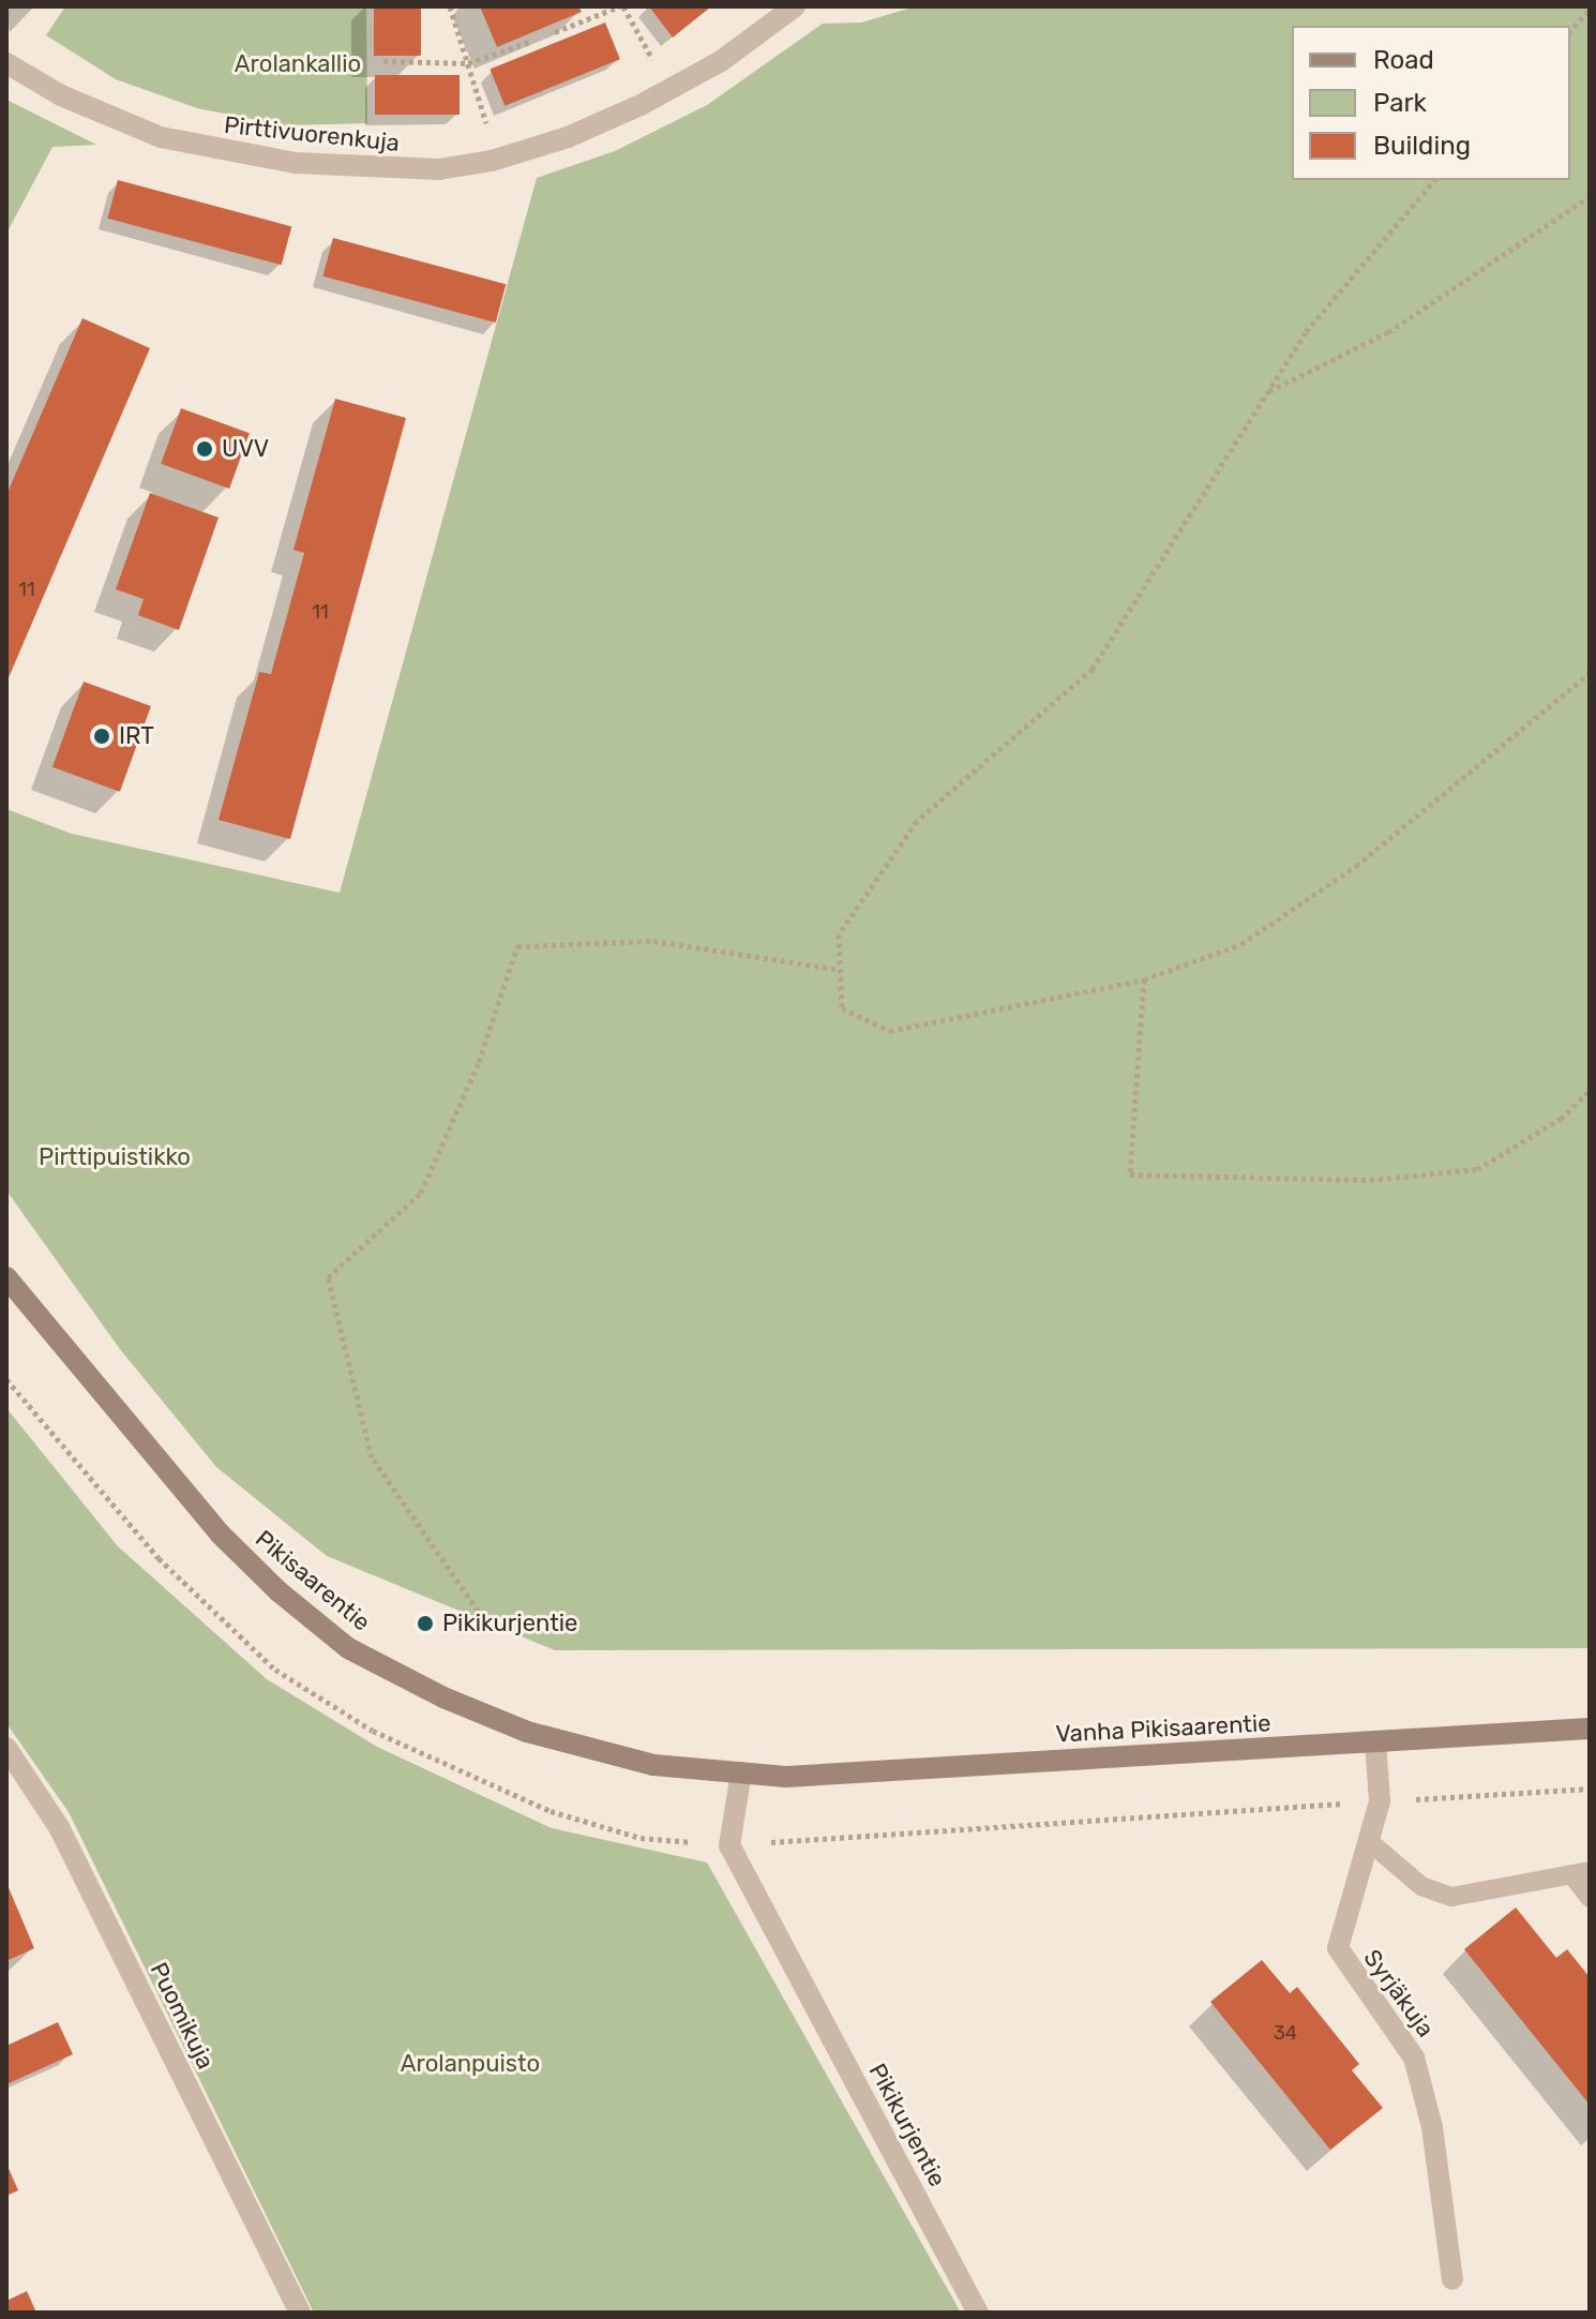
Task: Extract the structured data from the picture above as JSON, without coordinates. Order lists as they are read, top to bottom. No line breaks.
{"streets":{"street":["Pirttivuorenkuja","Pikisaarentie","Vanha Pikisaarentie","Syrjäkuja","Puomikuja","Pikikurjentie"]},"crossings":[["Pikisaarentie","Vanha Pikisaarentie"],["Pikisaarentie","Pikikurjentie"],["Vanha Pikisaarentie","Syrjäkuja"],["Vanha Pikisaarentie","Pikikurjentie"]],"parks":["Arolankallio","Pirttipuistikko","Arolanpuisto"],"places":["UVV","IRT","Pikikurjentie"],"house_numbers":["11","11","34"],"legend":["Road","Park","Building"]}
